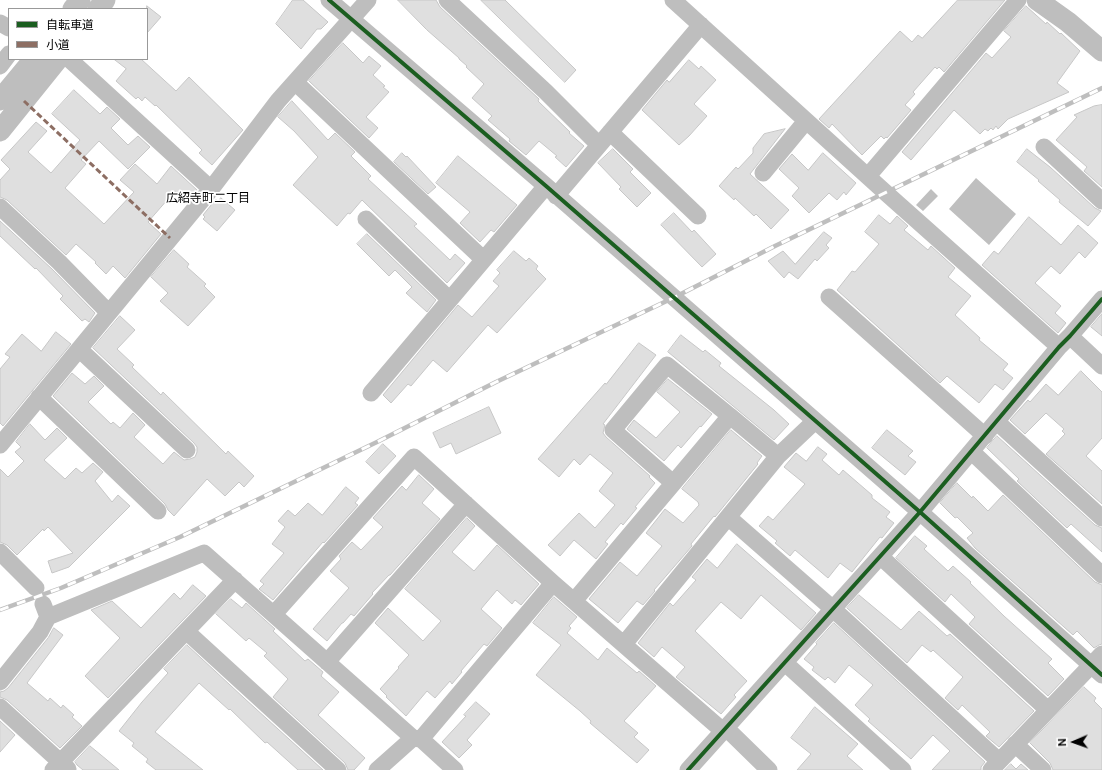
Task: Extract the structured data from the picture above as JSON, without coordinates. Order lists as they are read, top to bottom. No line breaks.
{"districts":["広紹寺町二丁目"],"legend":["自転車道","小道"],"north":"left"}
